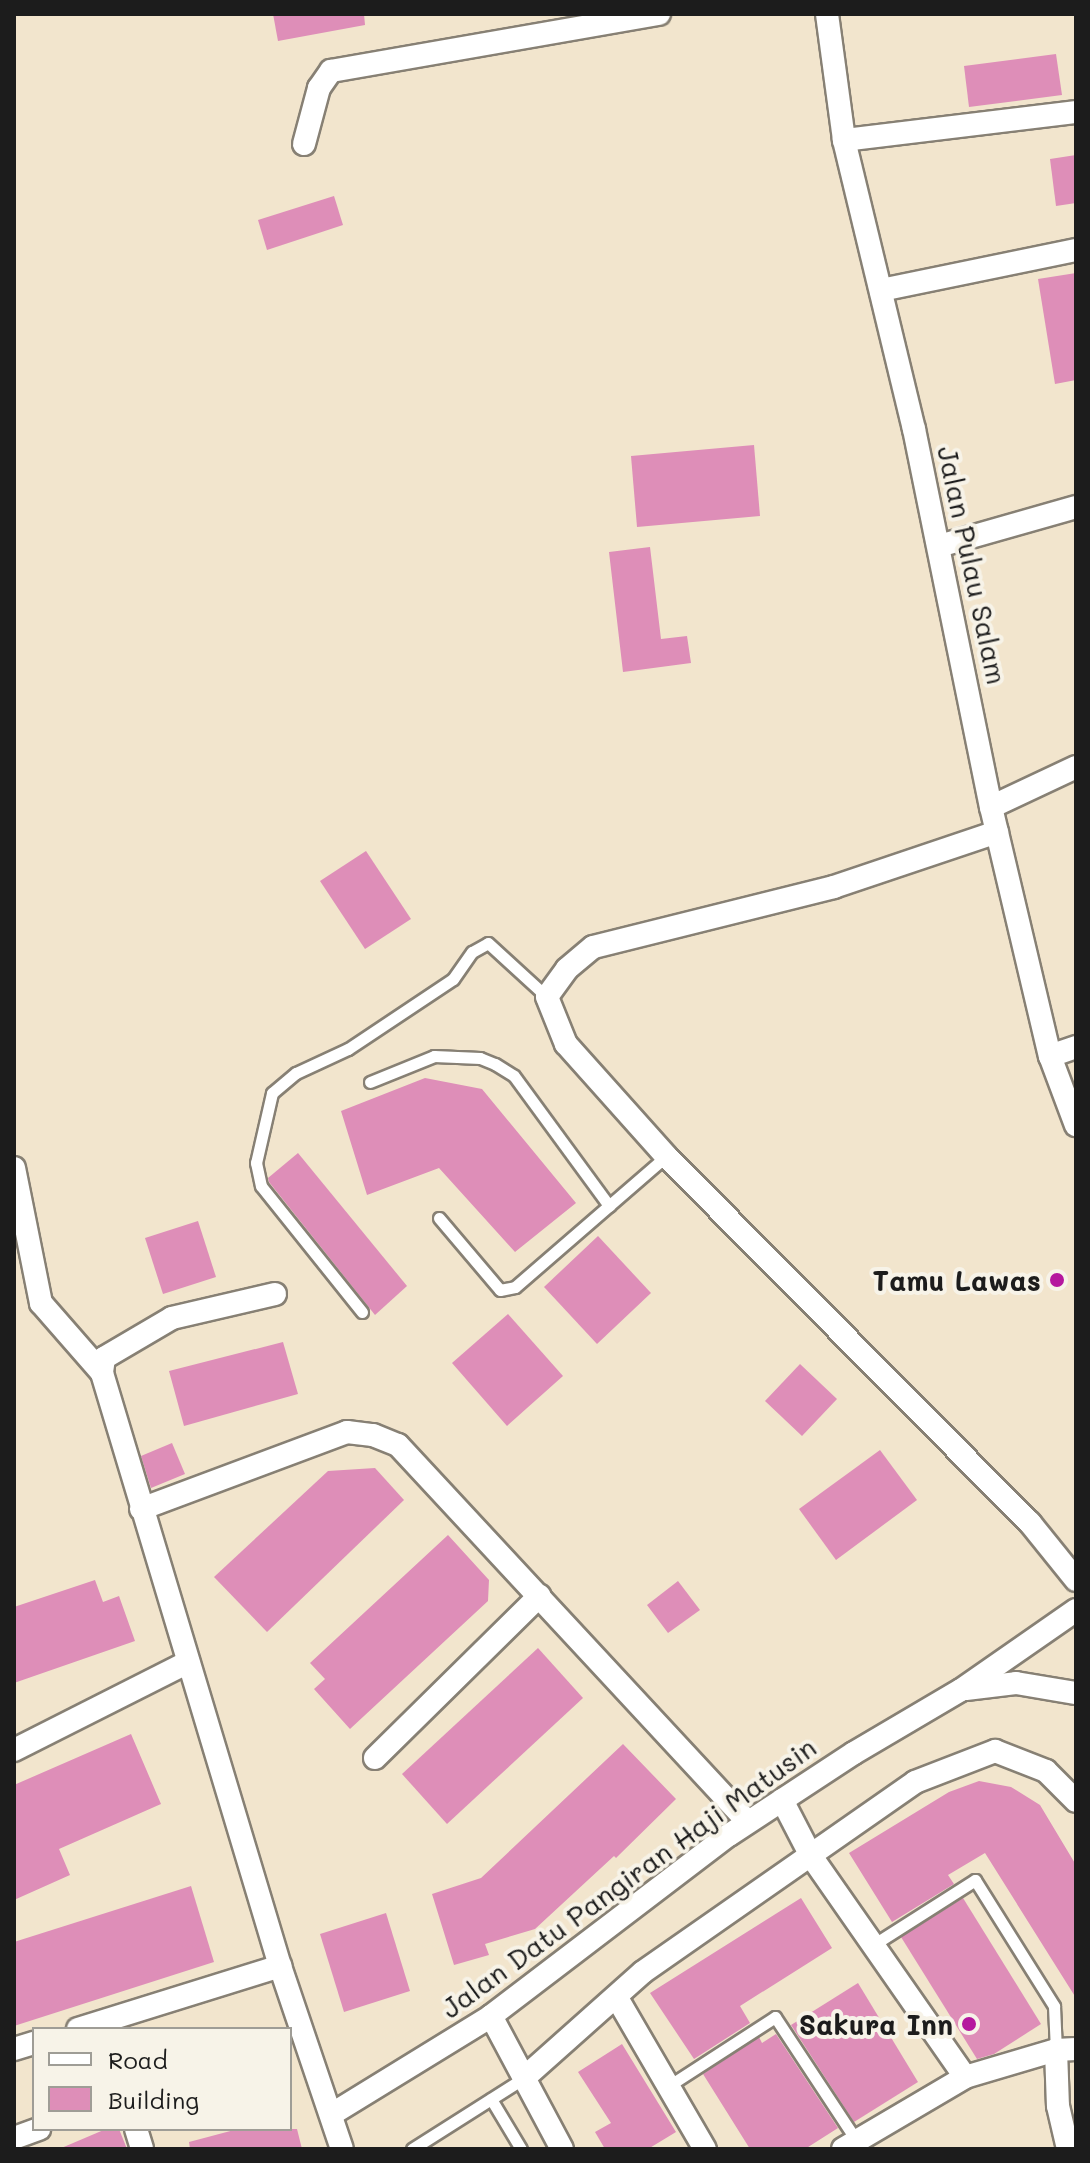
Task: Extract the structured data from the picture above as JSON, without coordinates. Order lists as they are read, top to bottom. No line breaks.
{"streets":{"street":["Jalan Pulau Salam","Jalan Datu Pangiran Haji Matusin"]},"places":["Tamu Lawas","Sakura Inn"],"legend":["Road","Building"]}
